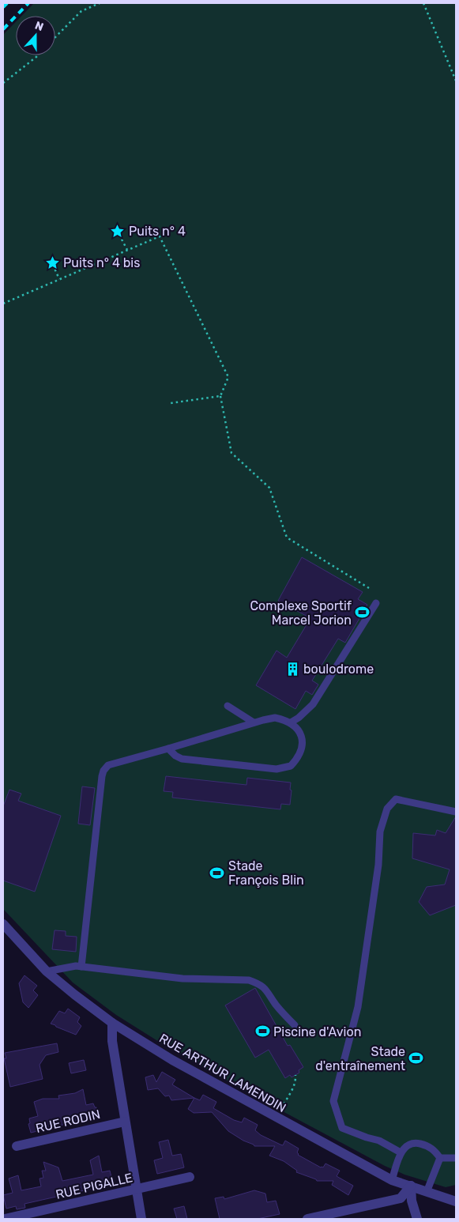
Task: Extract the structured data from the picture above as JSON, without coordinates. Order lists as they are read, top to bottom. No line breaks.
{"streets":{"street":["RUE ARTHUR LAMENDIN","RUE RODIN","RUE PIGALLE"]},"places":{"place":["Puits n° 4","Puits n° 4 bis"],"sports":["Complexe Sportif Marcel Jorion","Stade François Blin","Piscine d'Avion","Stade d'entraînement"],"building":["boulodrome"]},"north":"top"}
